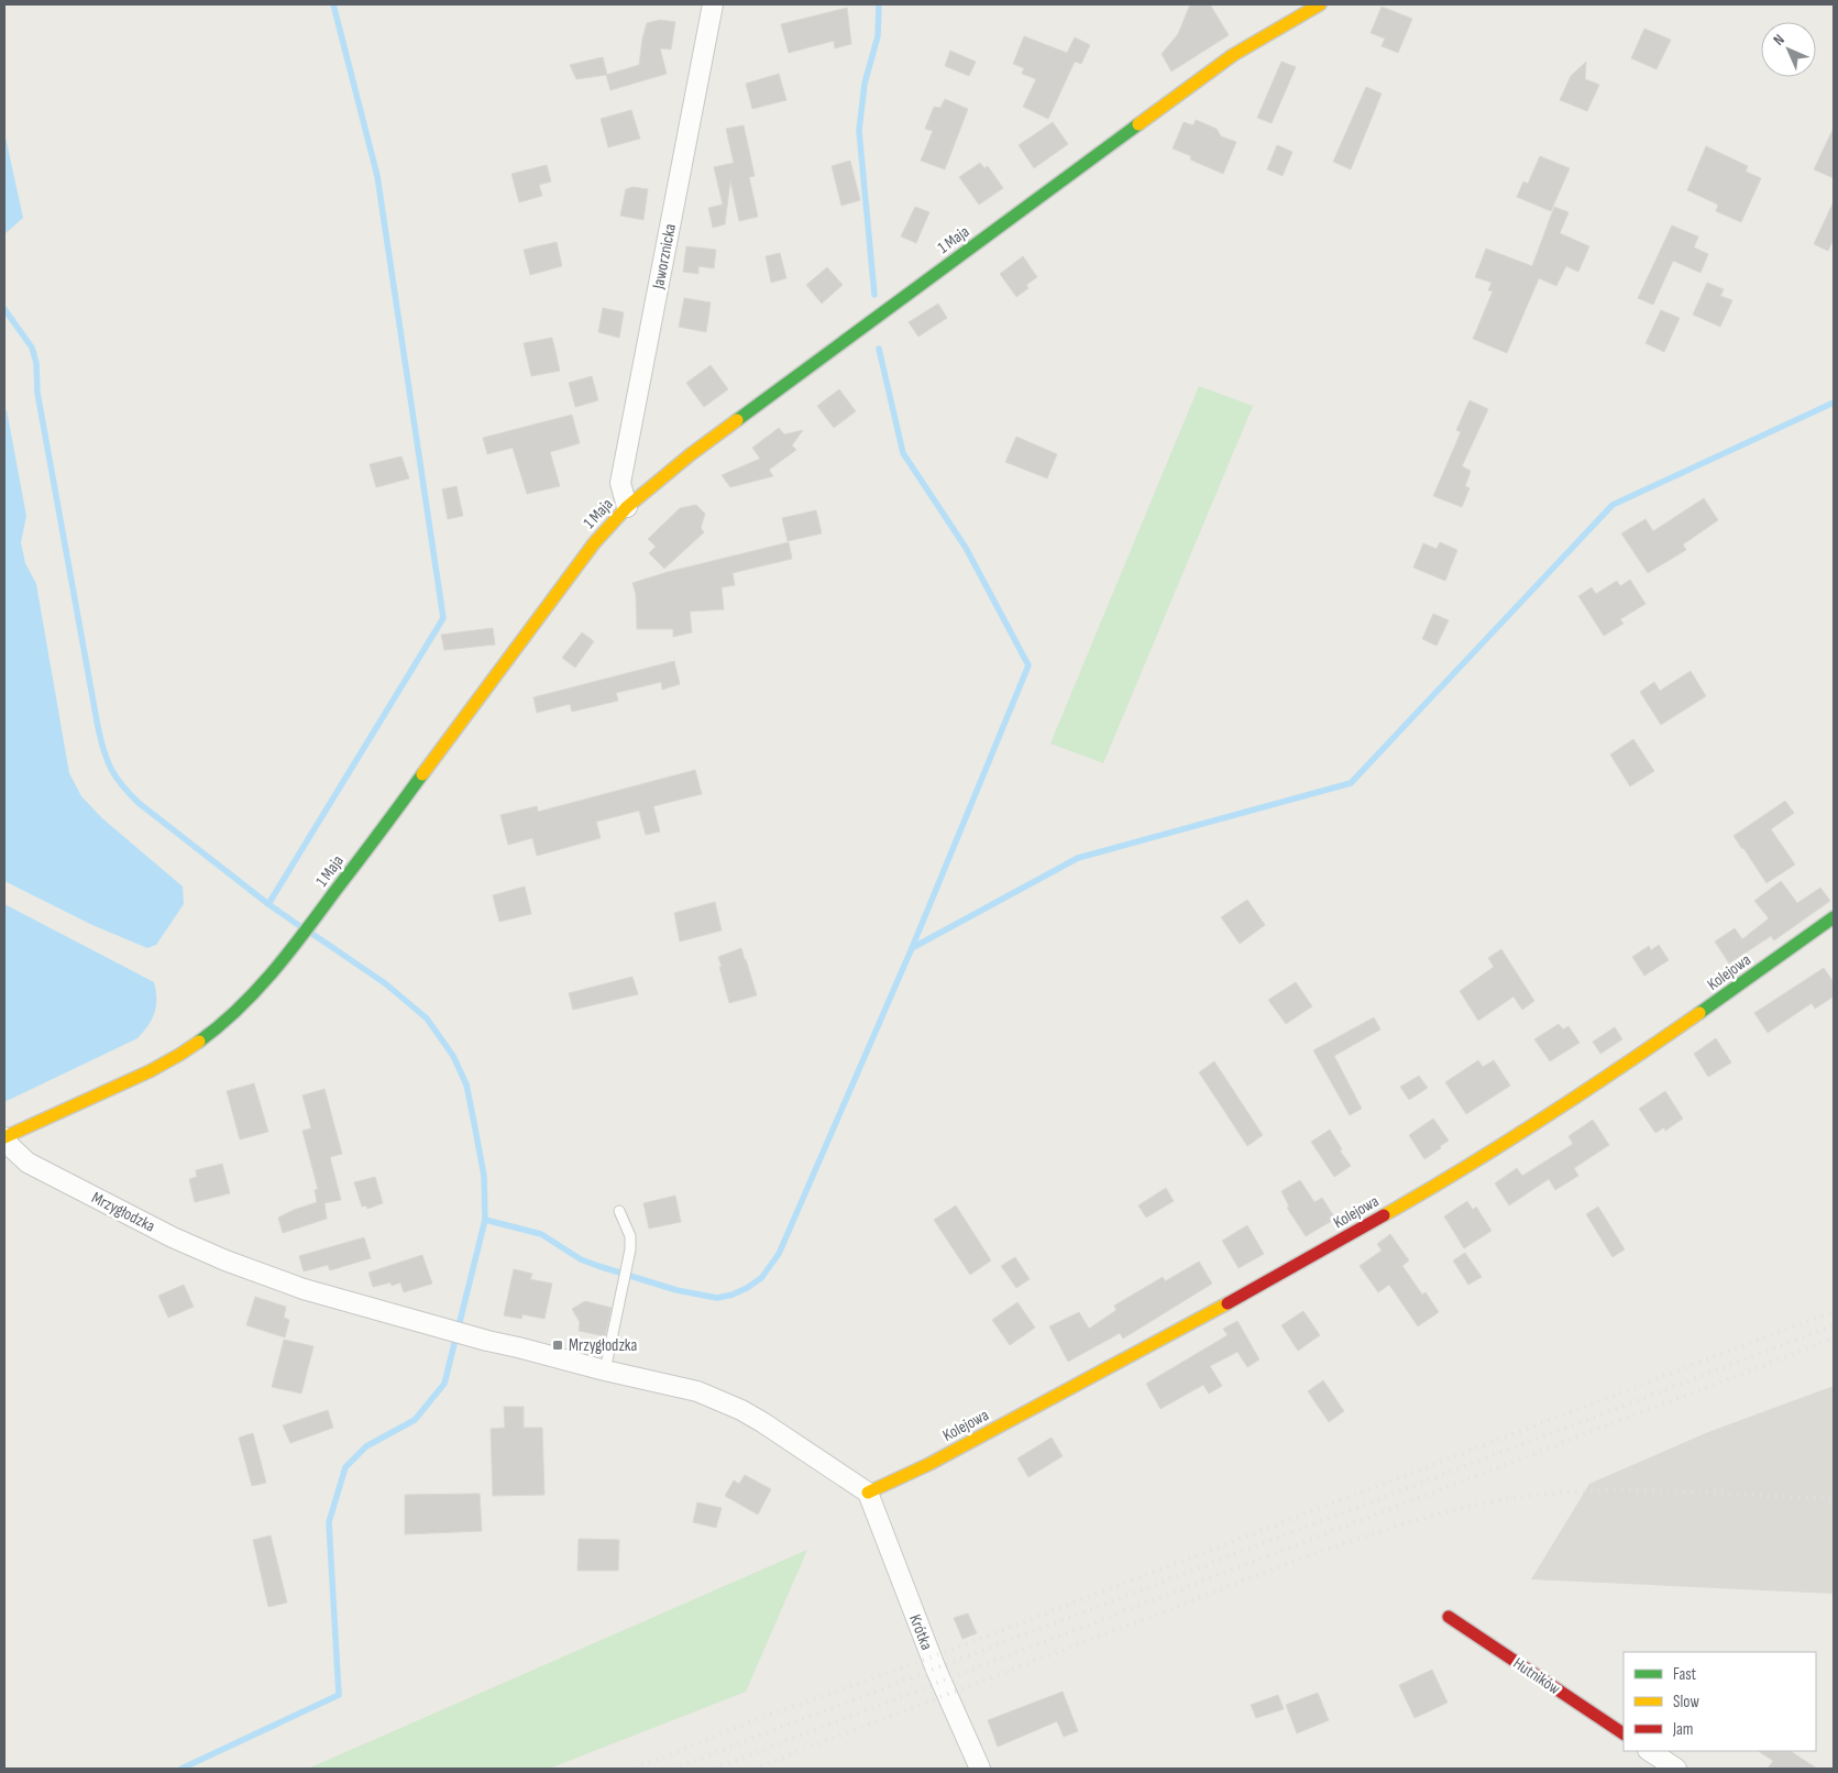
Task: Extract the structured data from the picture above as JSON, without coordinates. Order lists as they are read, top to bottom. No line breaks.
{"streets":{"street":["1 Maja","Jaworznicka","Kolejowa","Mrzygłodzka","Krótka","Hutników"]},"crossings":[["1 Maja","Jaworznicka"],["1 Maja","Mrzygłodzka"],["Kolejowa","Mrzygłodzka"],["Kolejowa","Krótka"],["Mrzygłodzka","Krótka"]],"places":{"transit":["Mrzygłodzka"]},"legend":["Fast","Slow","Jam"],"north":"top left"}
